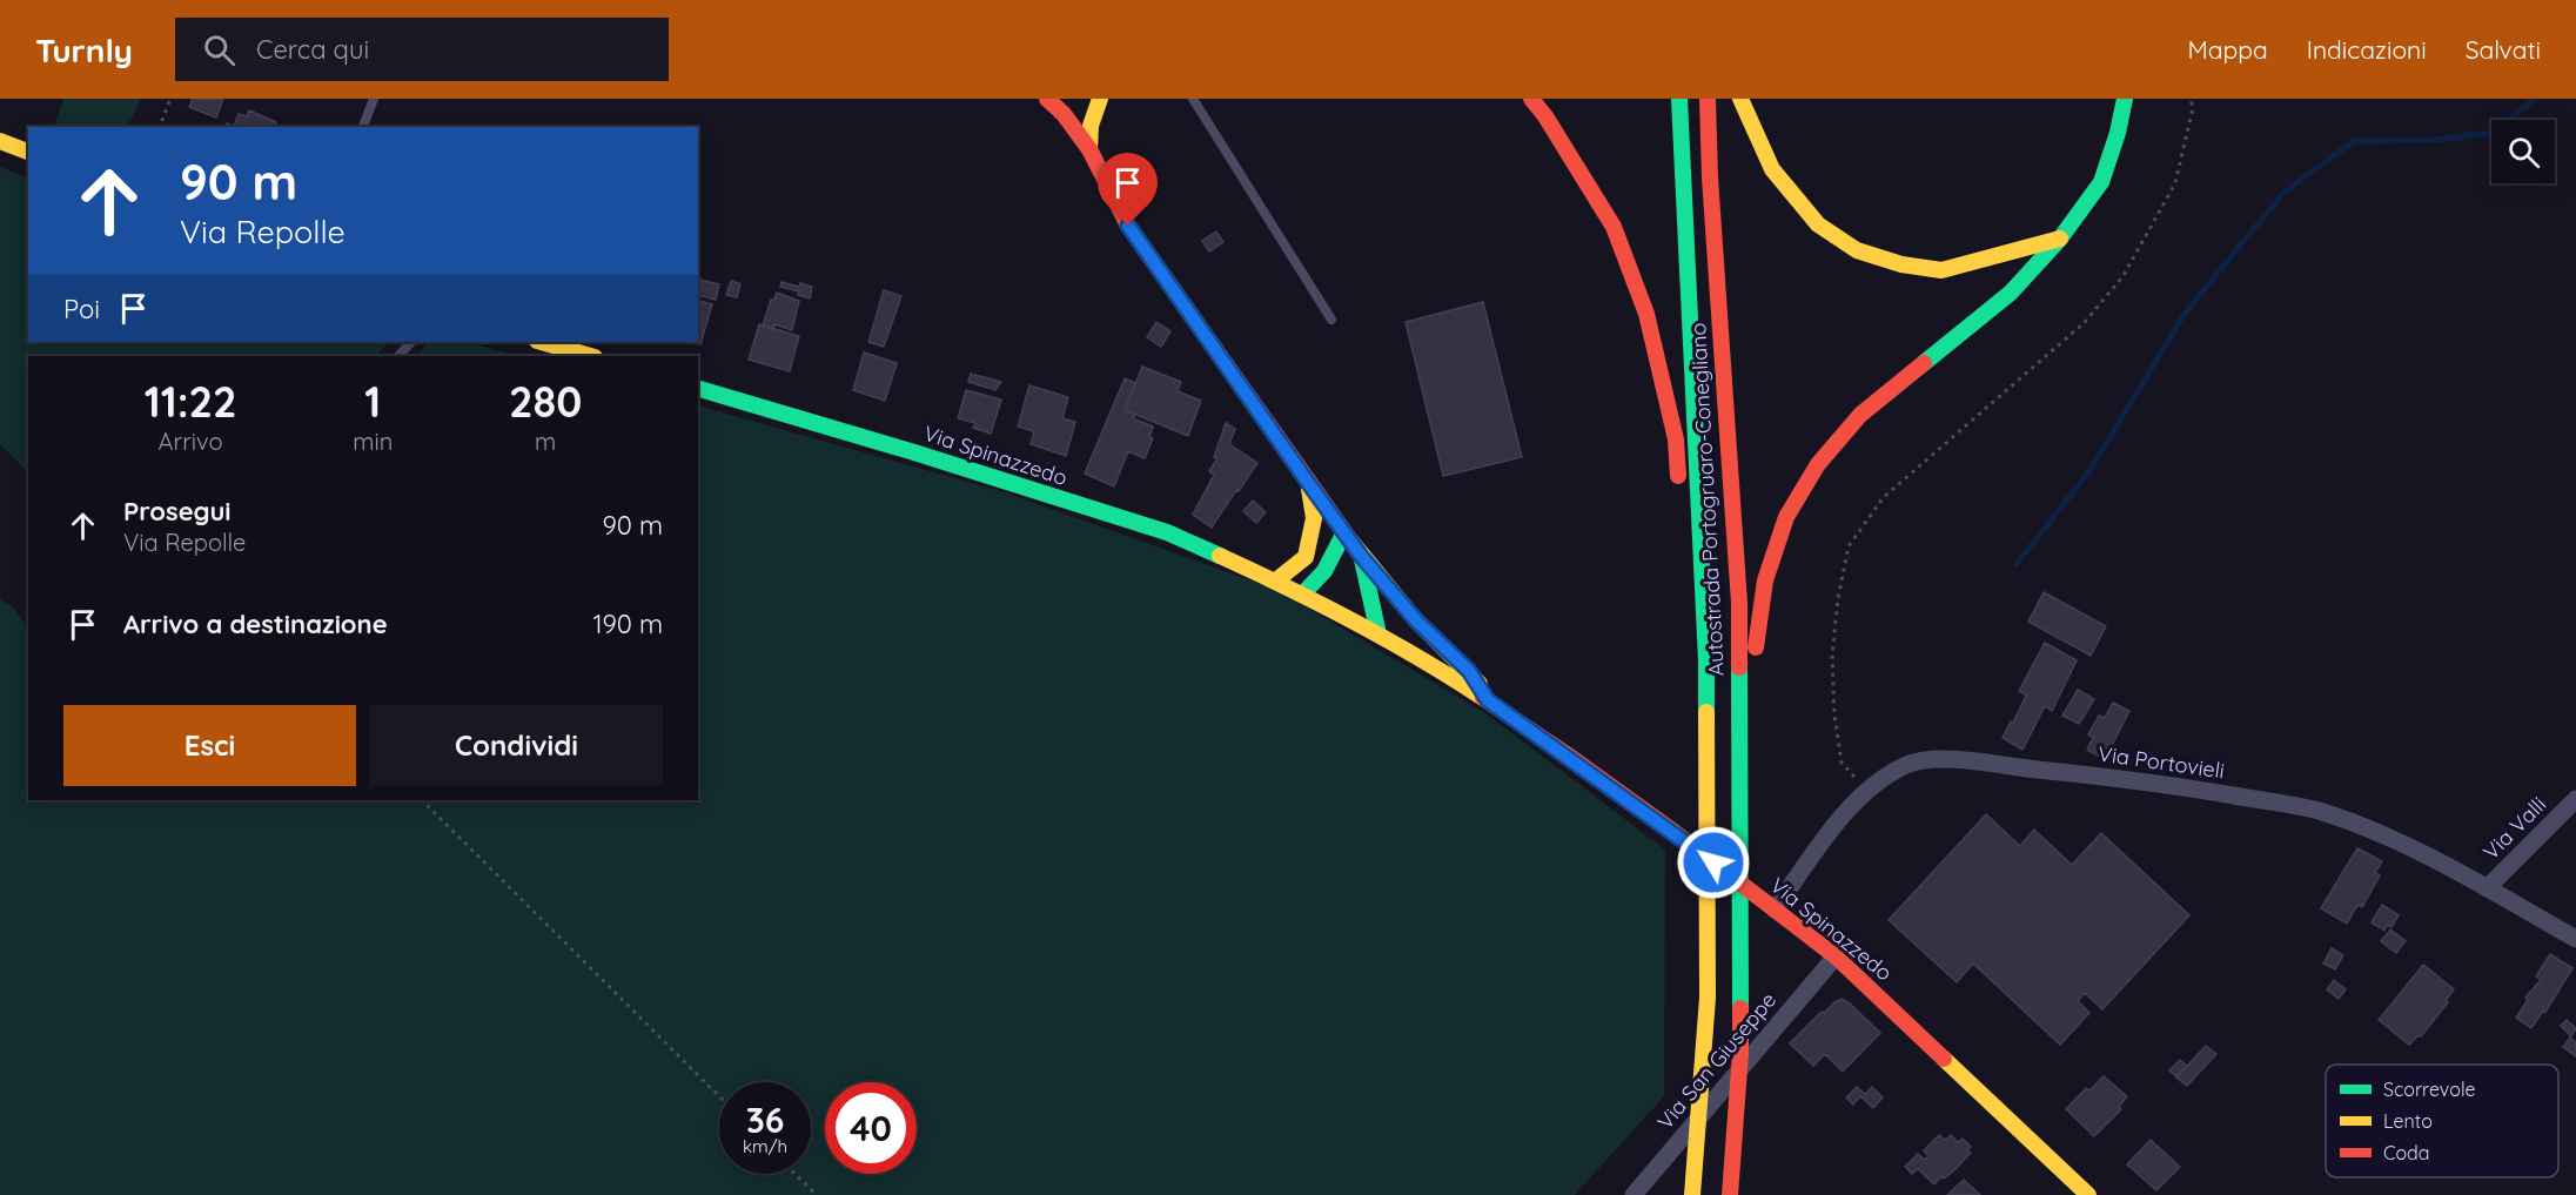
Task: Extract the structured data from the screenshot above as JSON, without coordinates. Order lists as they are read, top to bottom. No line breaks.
{"streets":{"main road":["Via Spinazzedo","Autostrada Portogruaro-Conegliano"],"street":["Via Portovieli","Via Valli","Via San Giuseppe"]},"crossings":[["Via Spinazzedo","Via Portovieli"],["Via Spinazzedo","Via San Giuseppe"],["Via Portovieli","Via Valli"]],"legend":["Scorrevole","Lento","Coda"],"page":{"header":"Turnly","search":"Cerca qui","nav":["Mappa","Indicazioni","Salvati"],"turn":["90 m","Via Repolle"],"then":"Poi","eta":["11:22","Arrivo","1","min","280","m"],"list":[{"name":"Prosegui","note":"Via Repolle","value":"90 m"},{"name":"Arrivo a destinazione","value":"190 m"}],"buttons":["Esci","Condividi"],"speed":"36 km/h","limit":"40"}}
